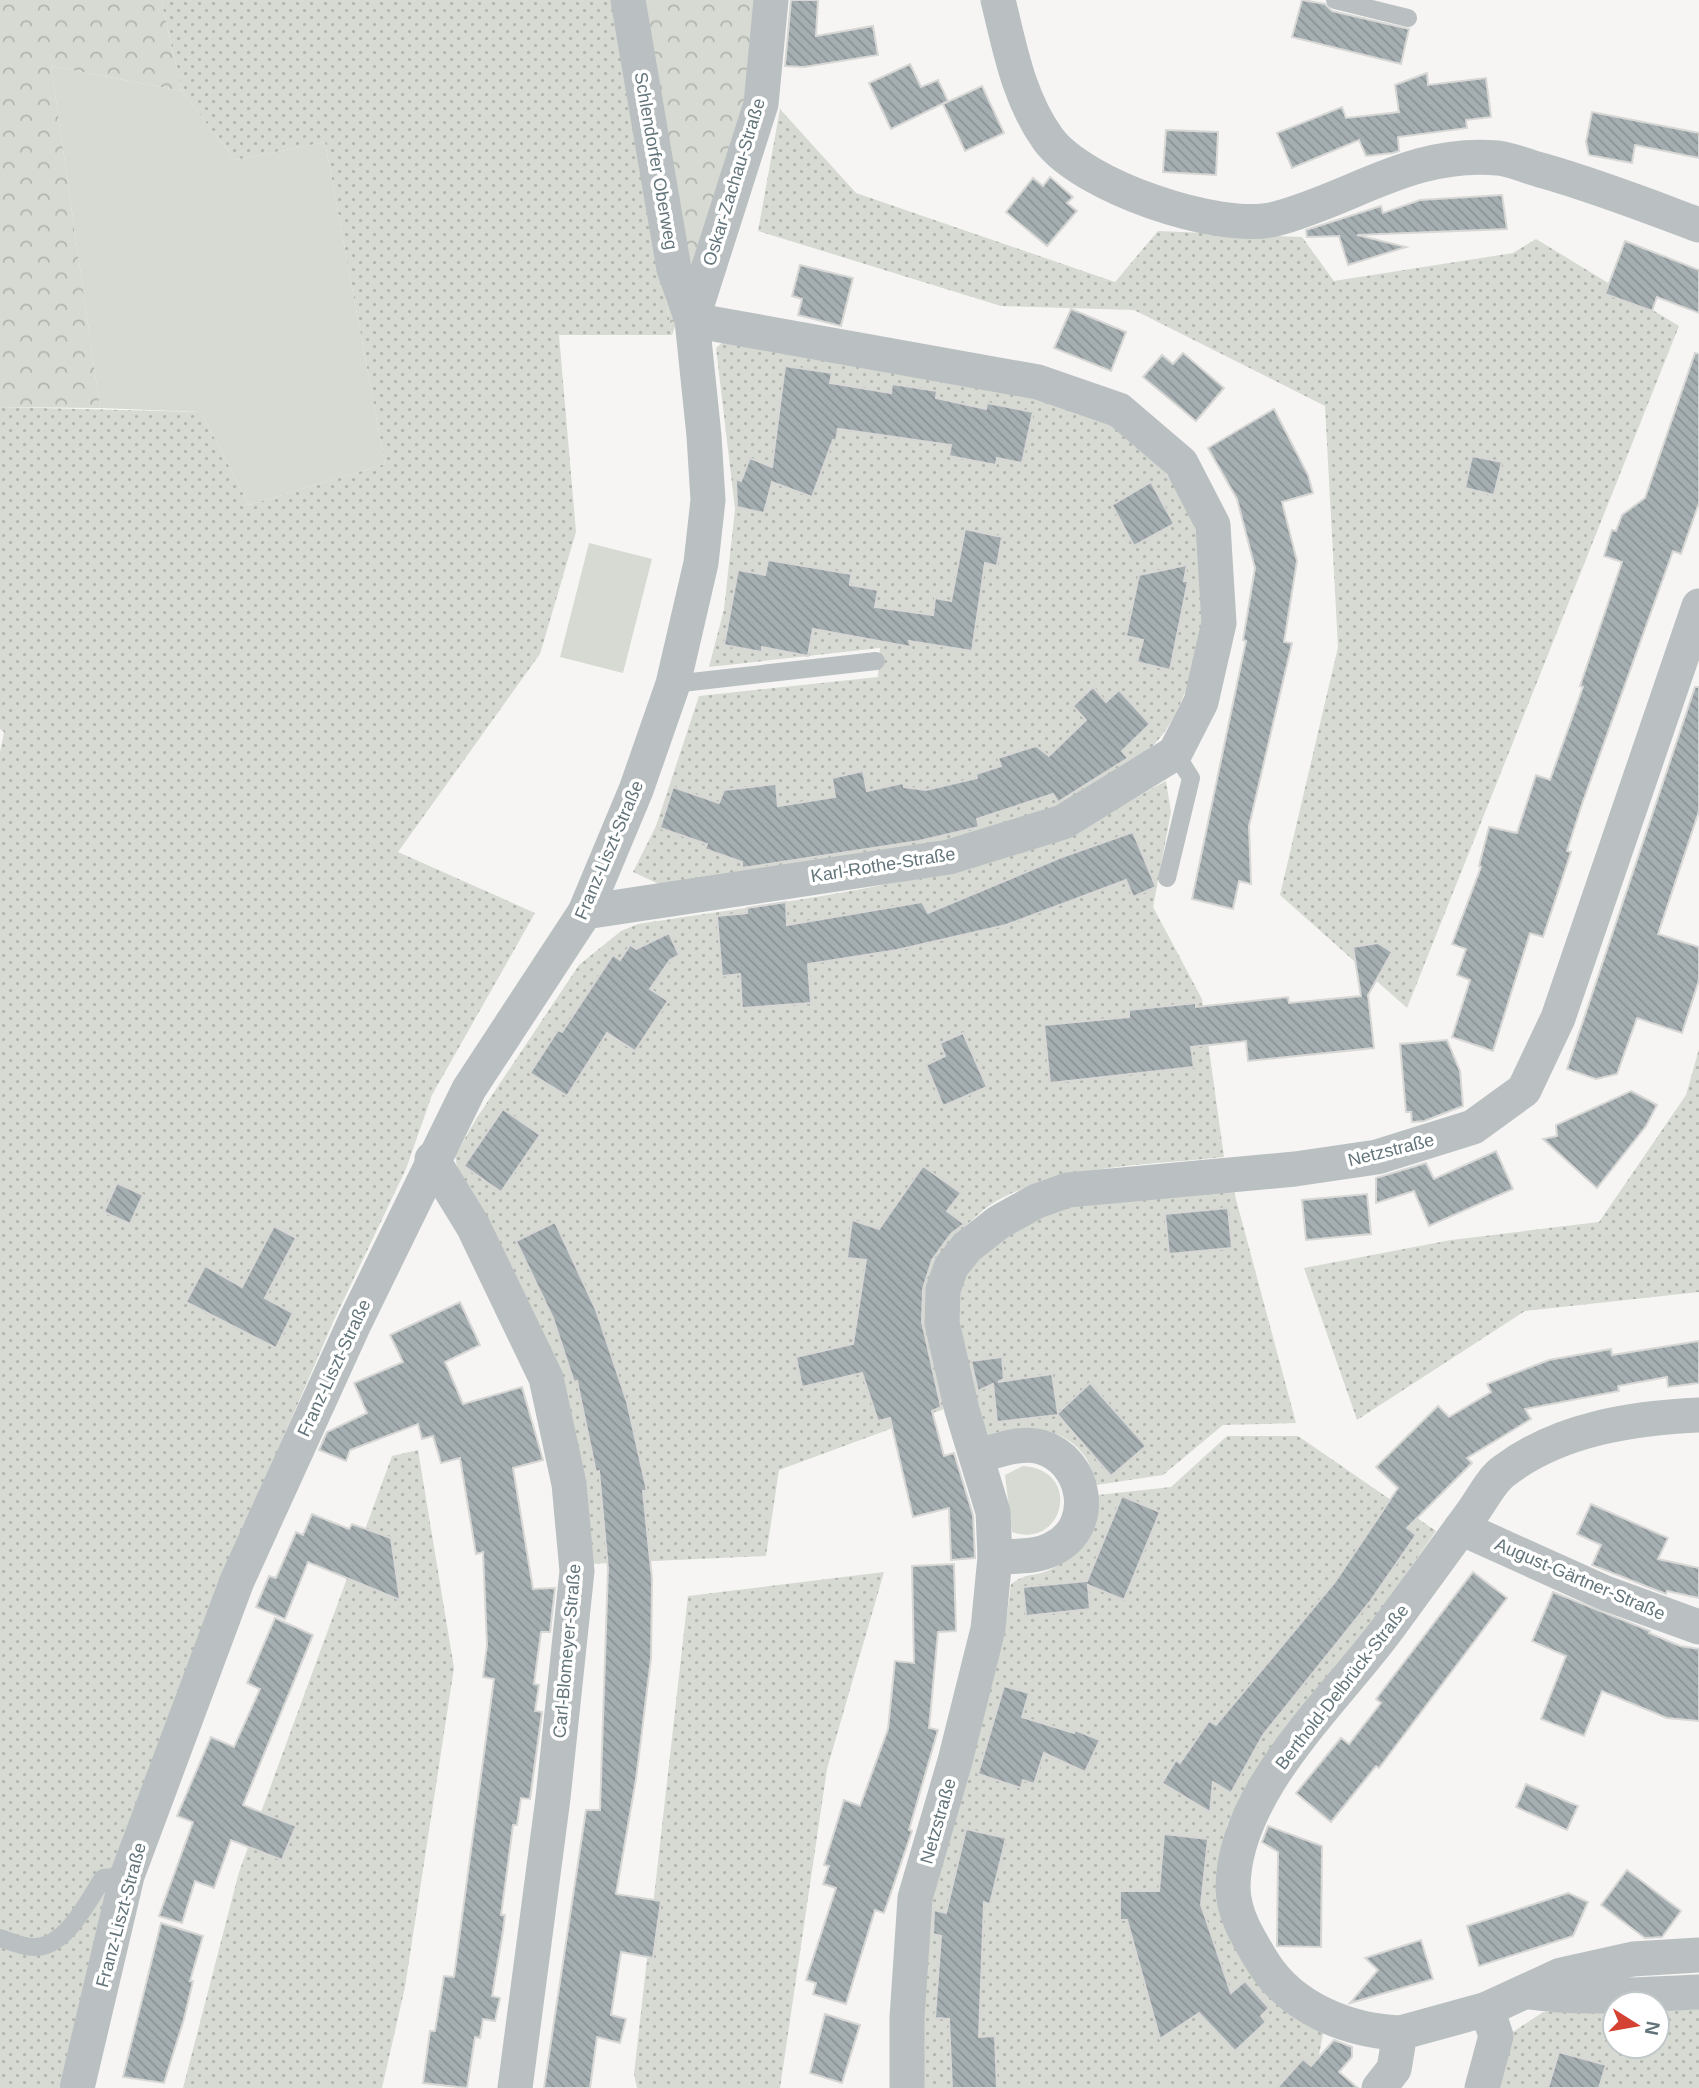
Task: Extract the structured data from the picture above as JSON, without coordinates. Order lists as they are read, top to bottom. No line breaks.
{"streets":{"street":["Schlendorfer Oberweg","Oskar-Zachau-Straße","Franz-Liszt-Straße","Karl-Rothe-Straße","Netzstraße","August-Gärtner-Straße","Carl-Blomeyer-Straße","Berthold-Delbrück-Straße"]},"crossings":[["Schlendorfer Oberweg","Oskar-Zachau-Straße"],["Schlendorfer Oberweg","Franz-Liszt-Straße"],["Oskar-Zachau-Straße","Franz-Liszt-Straße"],["Franz-Liszt-Straße","Karl-Rothe-Straße"],["Franz-Liszt-Straße","Carl-Blomeyer-Straße"],["August-Gärtner-Straße","Berthold-Delbrück-Straße"]],"north":"right"}
